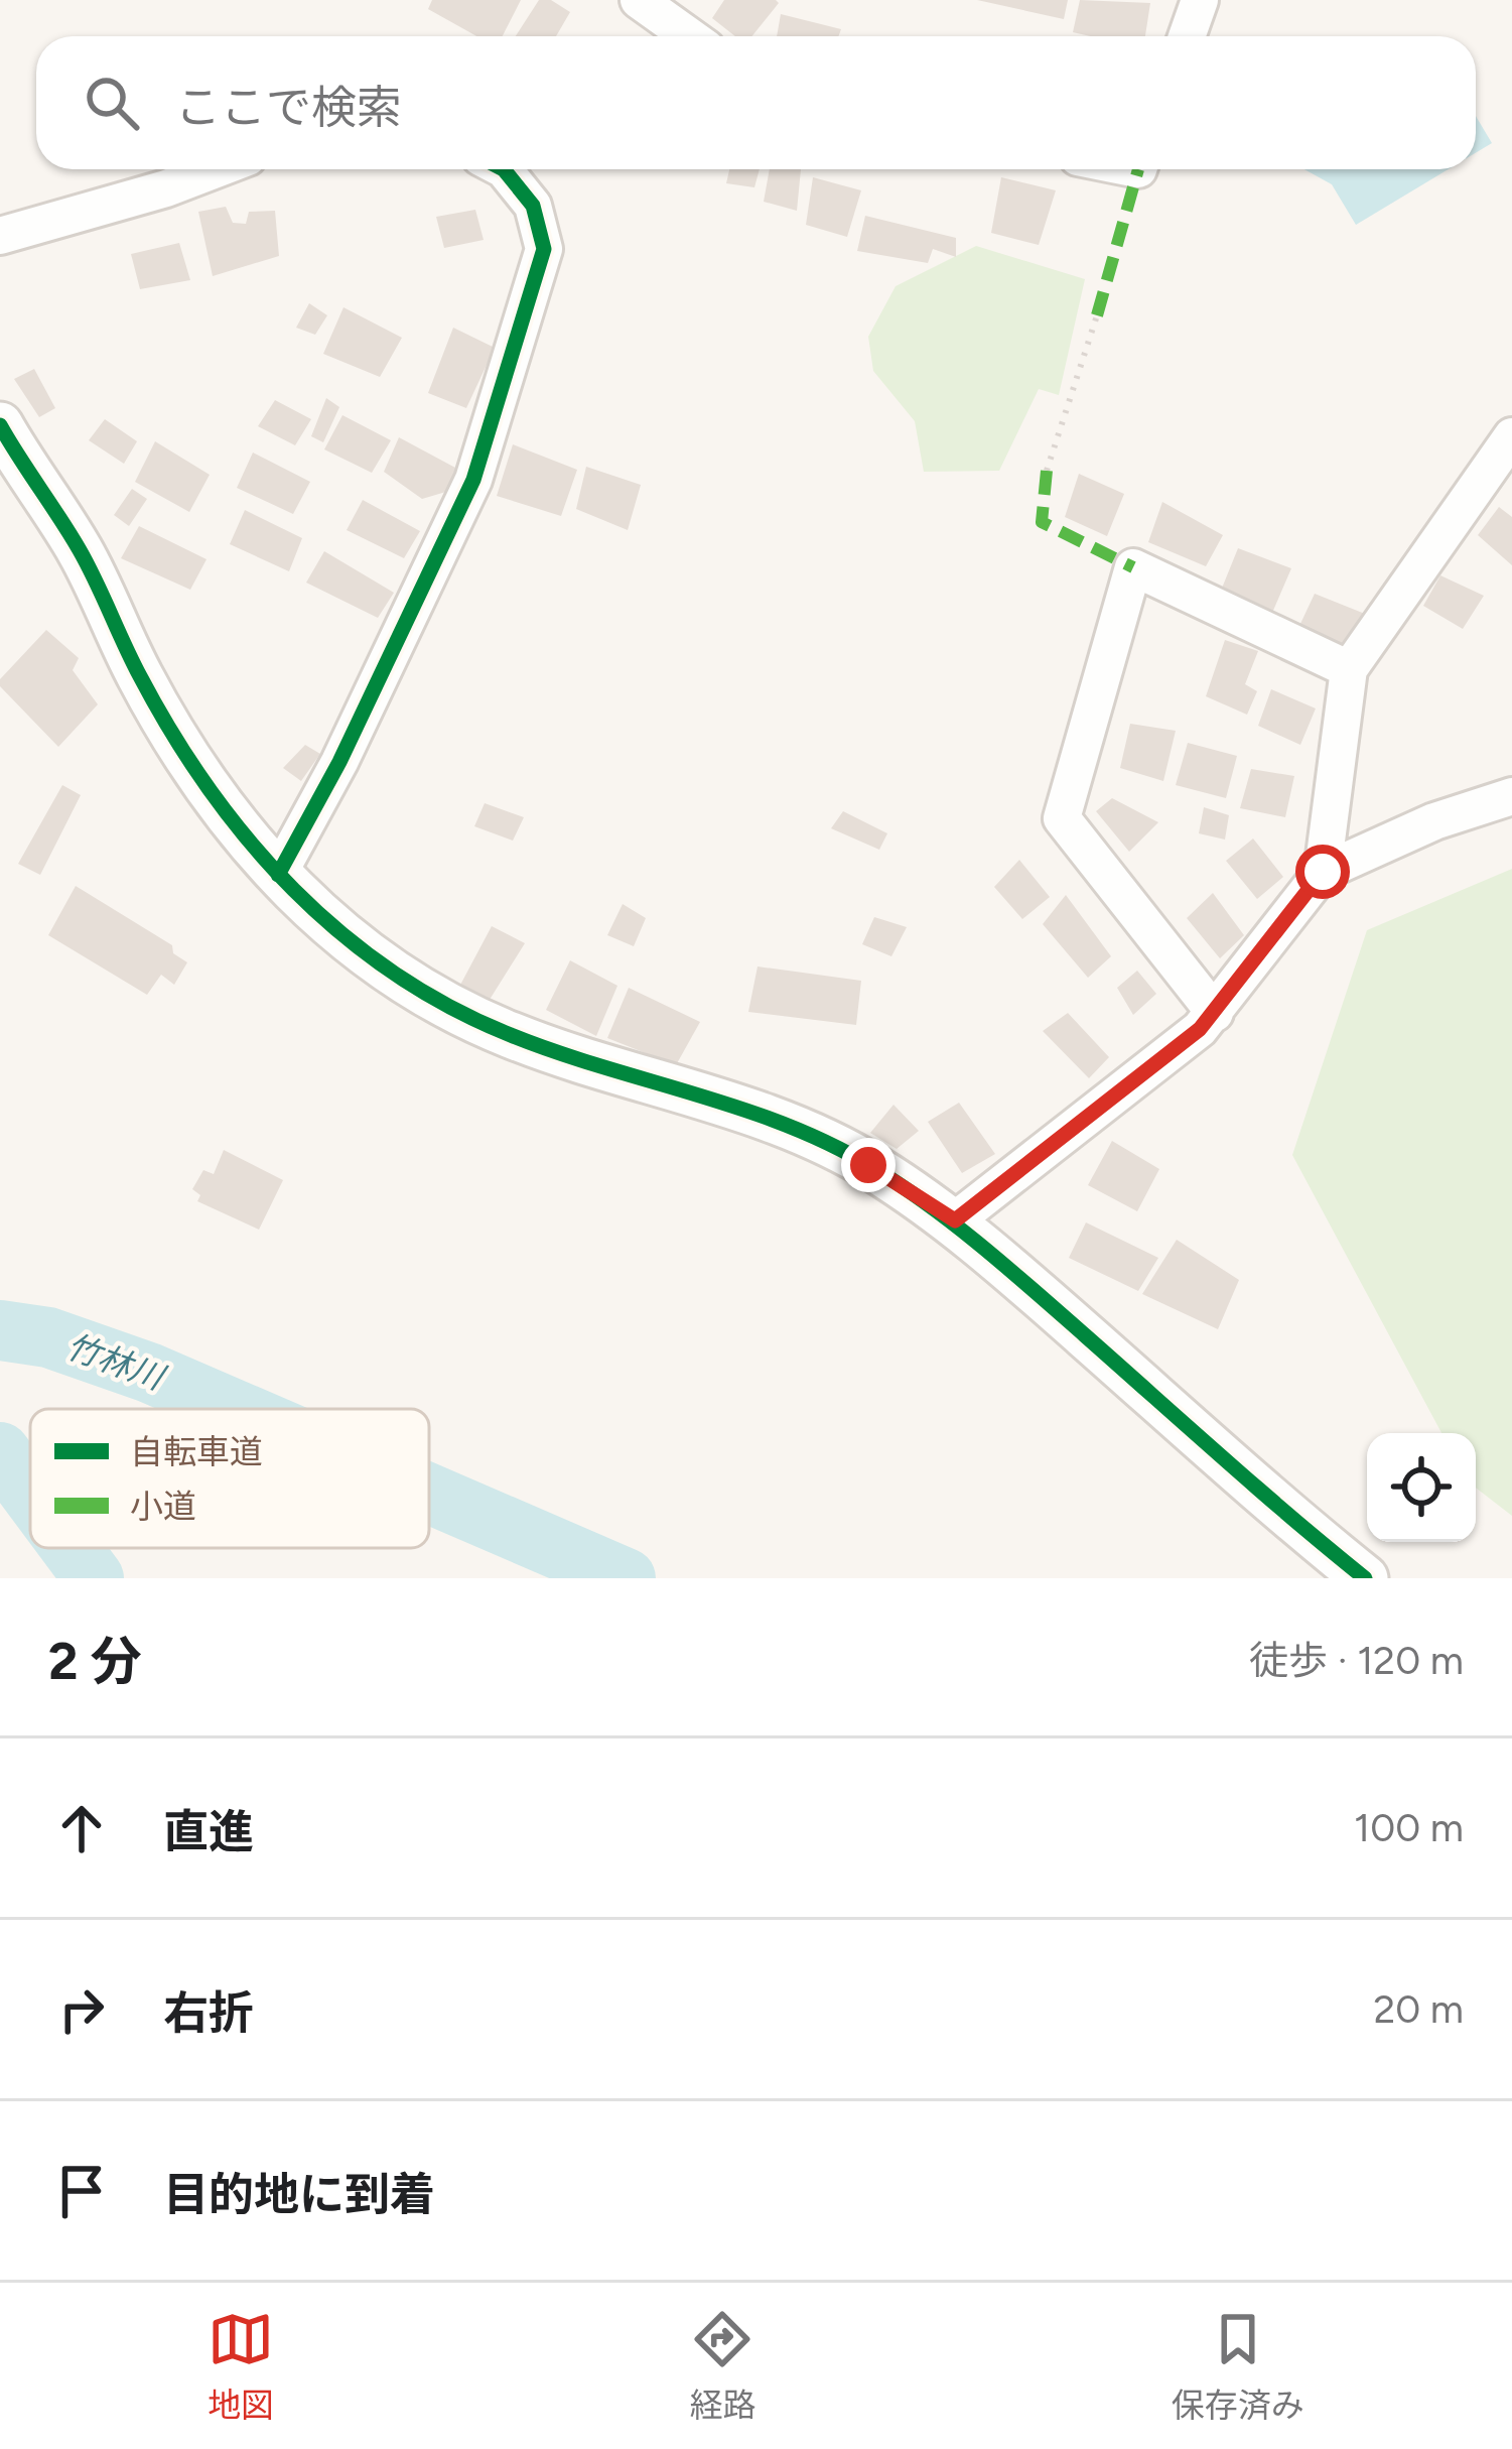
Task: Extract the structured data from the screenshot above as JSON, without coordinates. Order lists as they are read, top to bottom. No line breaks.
{"water":["竹林川"],"legend":["自転車道","小道"],"page":{"search":"ここで検索","heading":["2 分","徒歩 · 120 m"],"list":[["直進","100 m"],["右折","20 m"],"目的地に到着"],"nav":["地図","経路","保存済み"]}}
